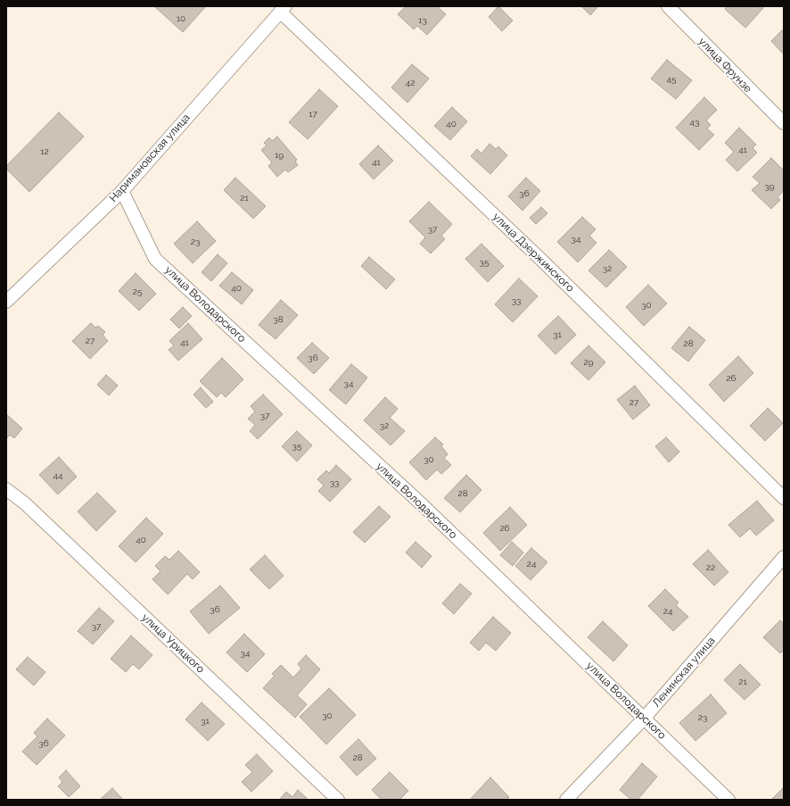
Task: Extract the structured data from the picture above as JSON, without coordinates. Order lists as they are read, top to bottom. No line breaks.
{"streets":{"street":["улица Фрунзе","Наримановская улица","улица Дзержинского","улица Володарского","улица Урицкого","Ленинская улица"]},"crossings":[["Наримановская улица","улица Дзержинского"],["Наримановская улица","улица Володарского"],["улица Володарского","Ленинская улица"]],"house_numbers":["10","13","45","42","17","43","40","41","12","19","41","39","36","21","37","34","23","35","32","40","25","33","30","38","31","27","41","28","36","29","26","34","27","37","32","35","30","44","33","28","26","40","24","22","36","24","37","34","21","30","23","31","36","28"]}
